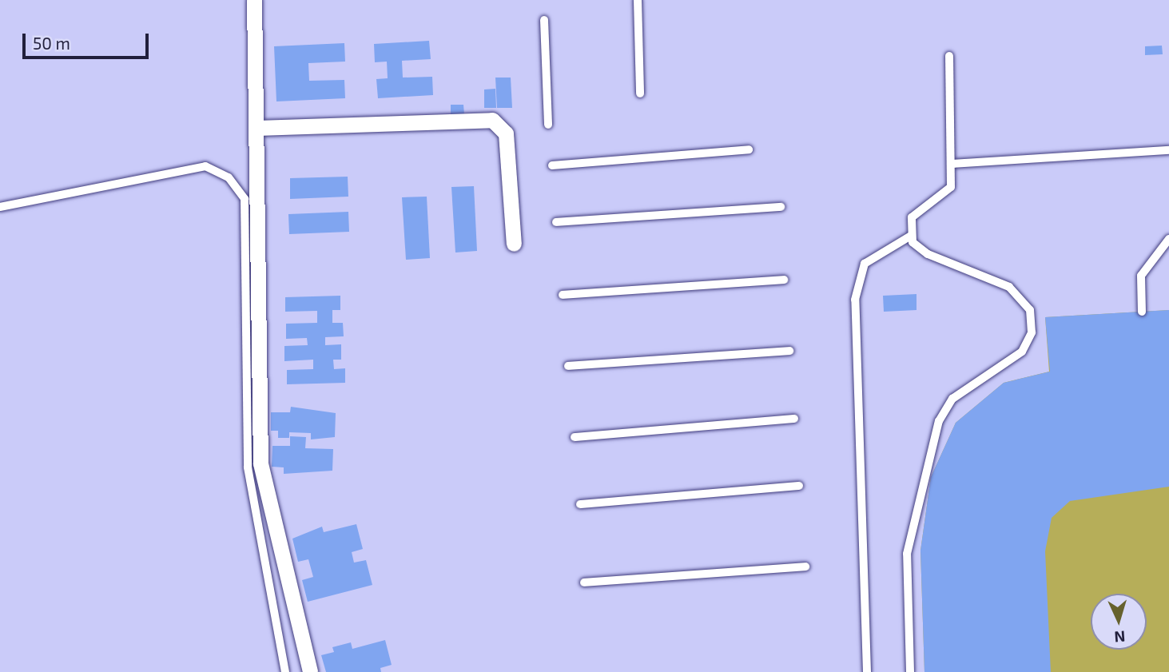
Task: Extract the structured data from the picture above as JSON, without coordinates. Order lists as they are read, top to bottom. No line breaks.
{"scale_bar":"50 m","north":"bottom"}
